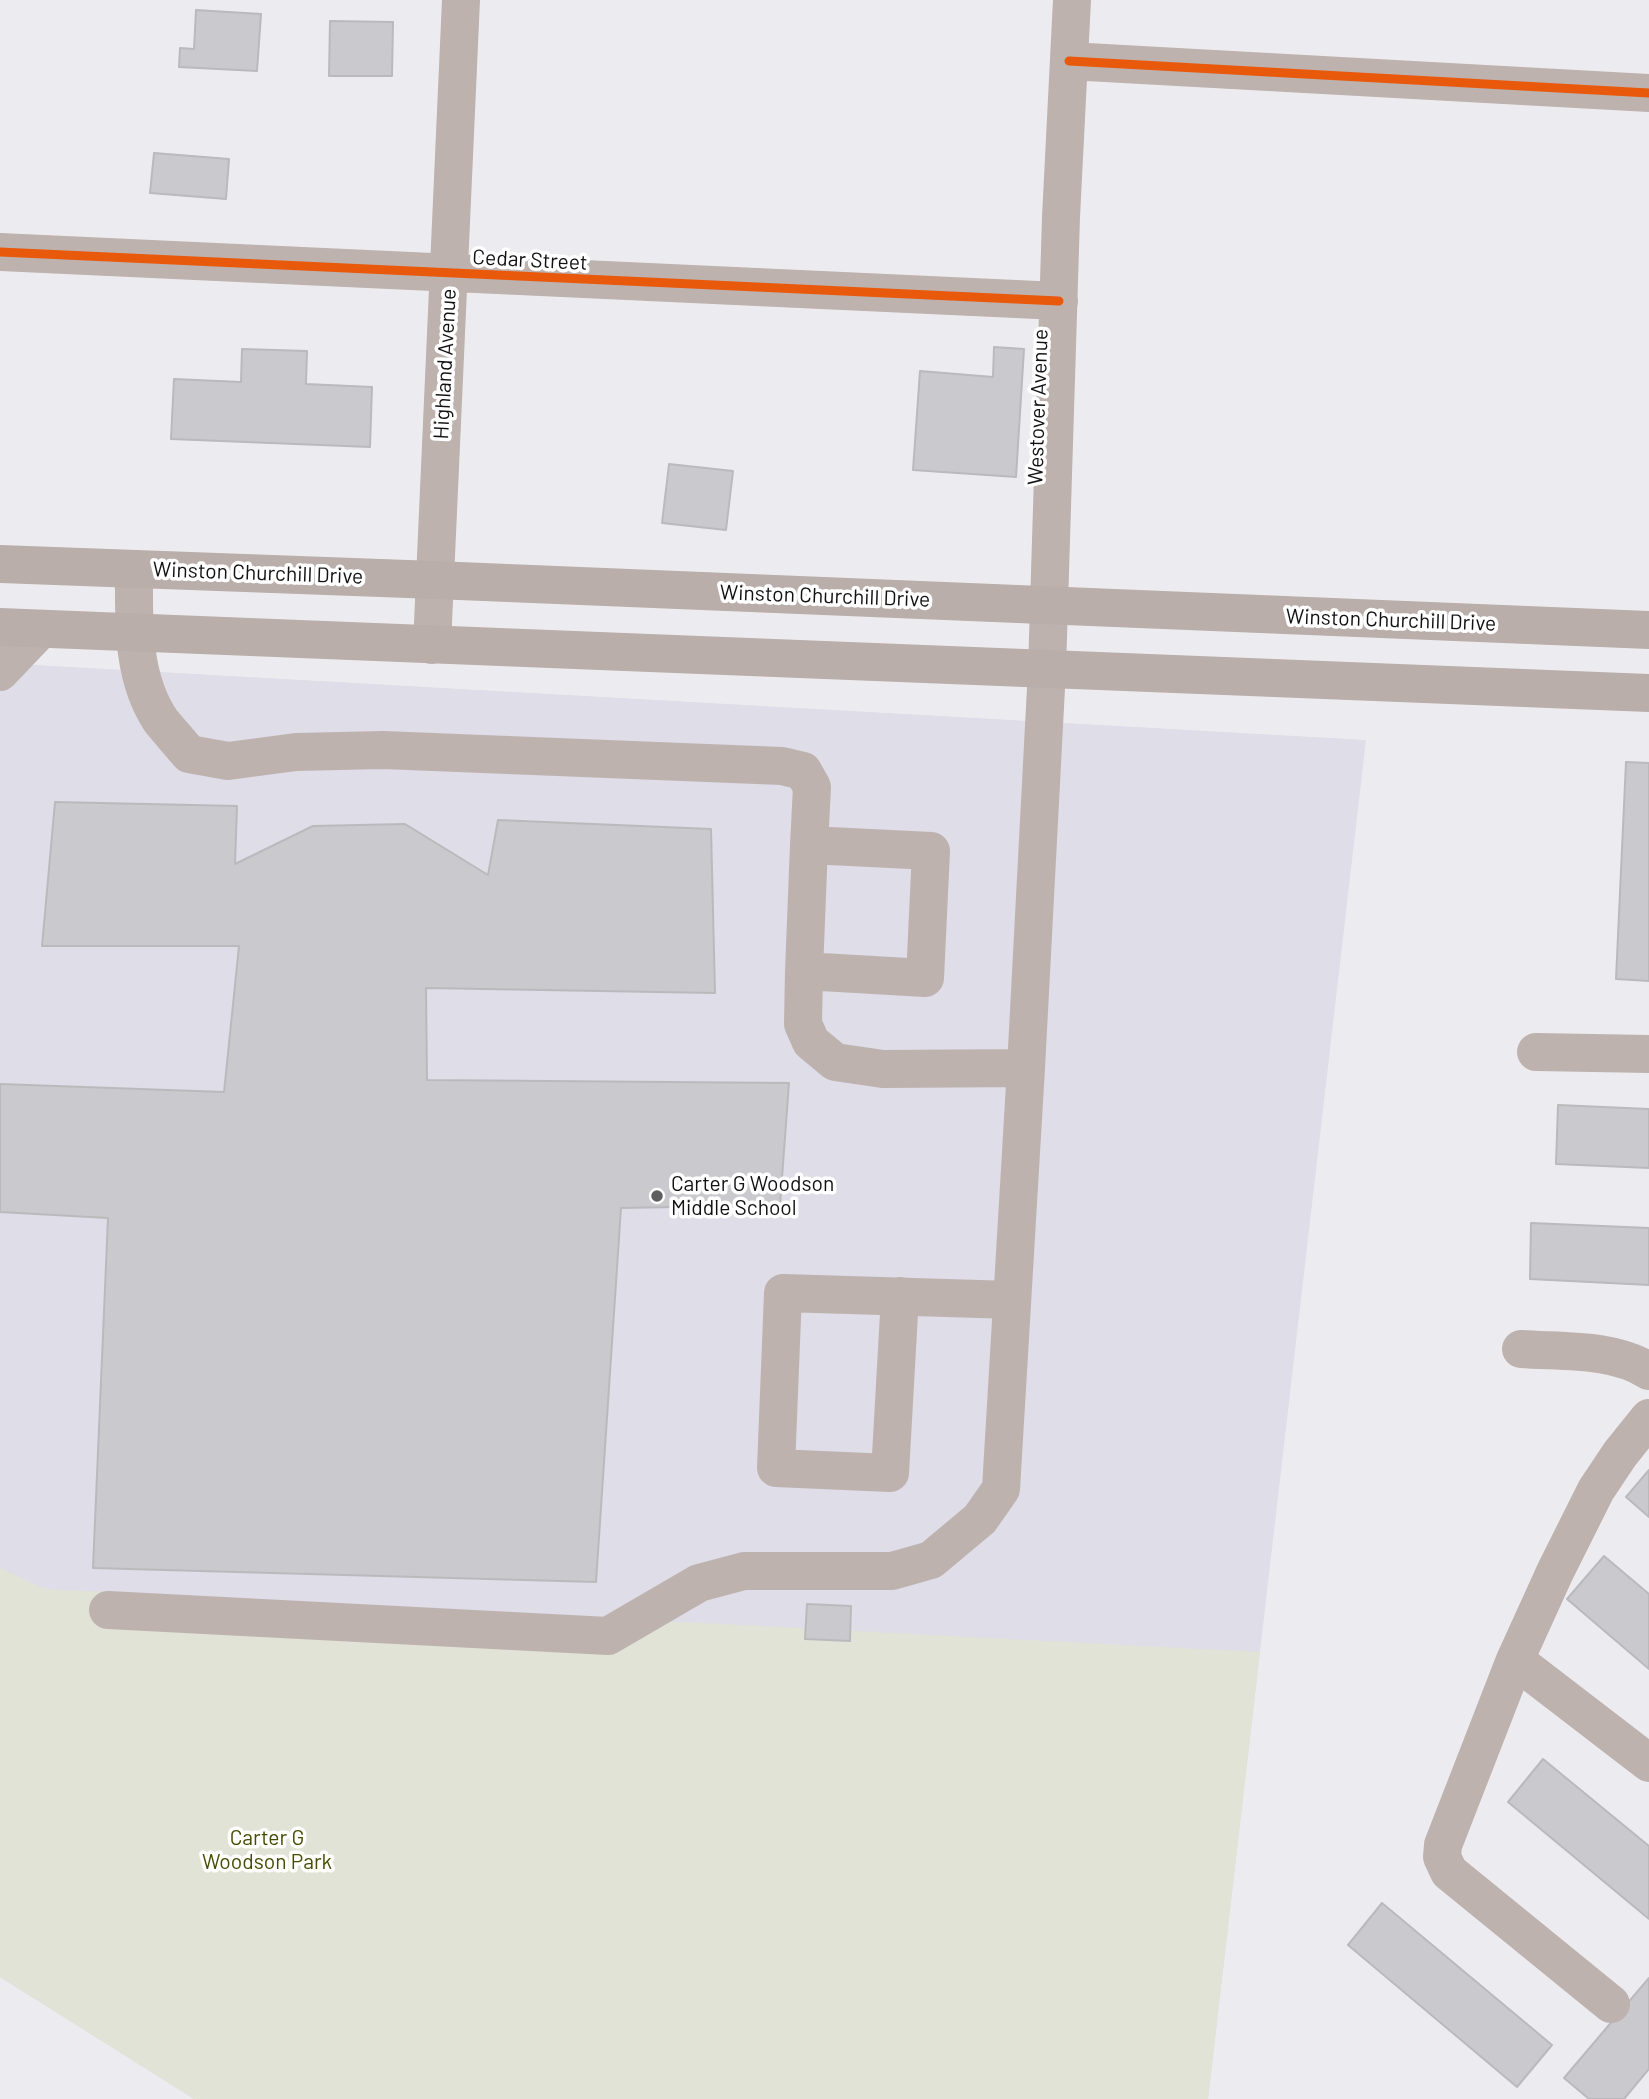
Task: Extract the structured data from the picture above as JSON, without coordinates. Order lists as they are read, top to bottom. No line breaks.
{"streets":{"highway":["Winston Churchill Drive"],"street":["Cedar Street","Highland Avenue","Westover Avenue"]},"crossings":[["Cedar Street","Highland Avenue"],["Cedar Street","Westover Avenue"],["Highland Avenue","Winston Churchill Drive"],["Westover Avenue","Winston Churchill Drive"]],"parks":["Carter G Woodson Park"],"places":["Carter G Woodson Middle School"]}
